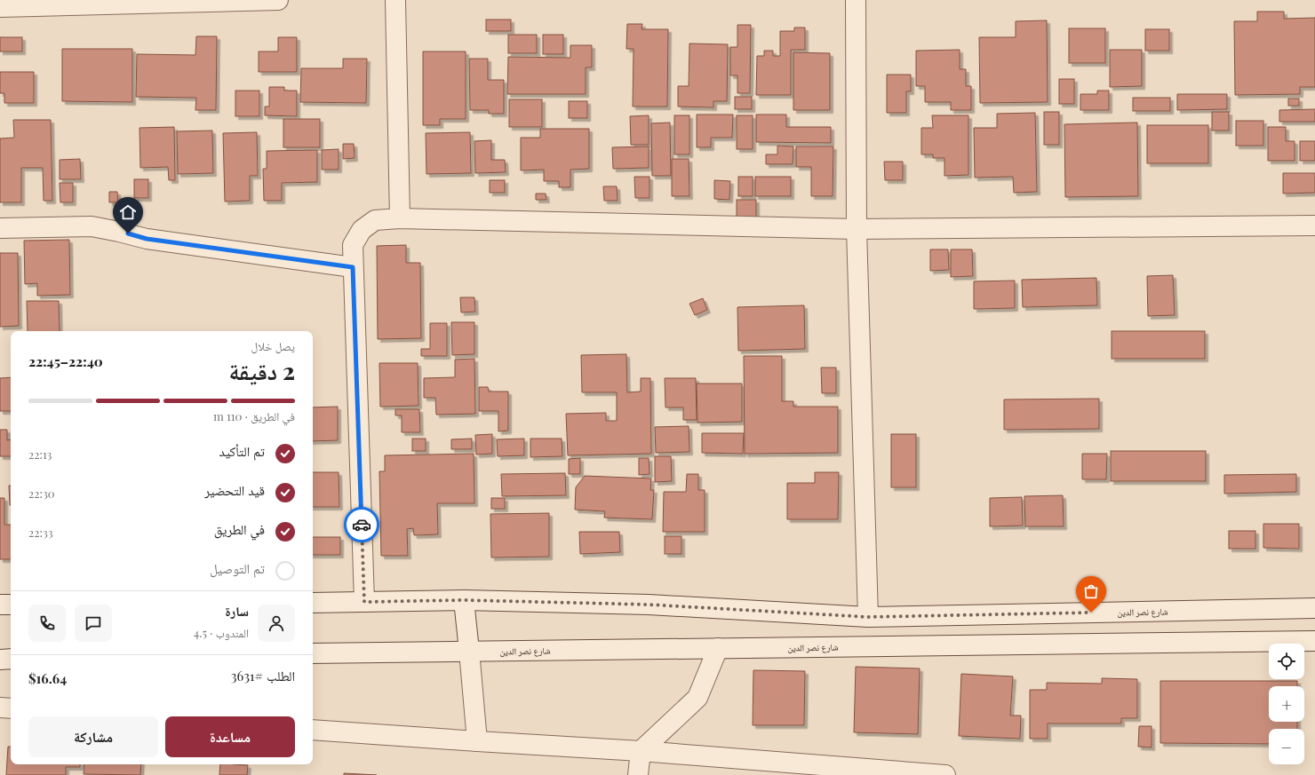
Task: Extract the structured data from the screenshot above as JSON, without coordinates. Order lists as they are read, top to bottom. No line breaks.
{"streets":{"street":["شارع نصر الدين"]},"page":{"heading":["2 دقيقة","يصل خلال","22:40–22:45"],"panel":["سارة","المندوب · 4.5","الطلب #3631","$16.64"],"bar":"في الطريق · 110 m","list":[["تم التأكيد","22:13"],["قيد التحضير","22:30"],["في الطريق","22:33"],"تم التوصيل"],"map_buttons":["+","−"],"buttons":["مساعدة","مشاركة"]}}
